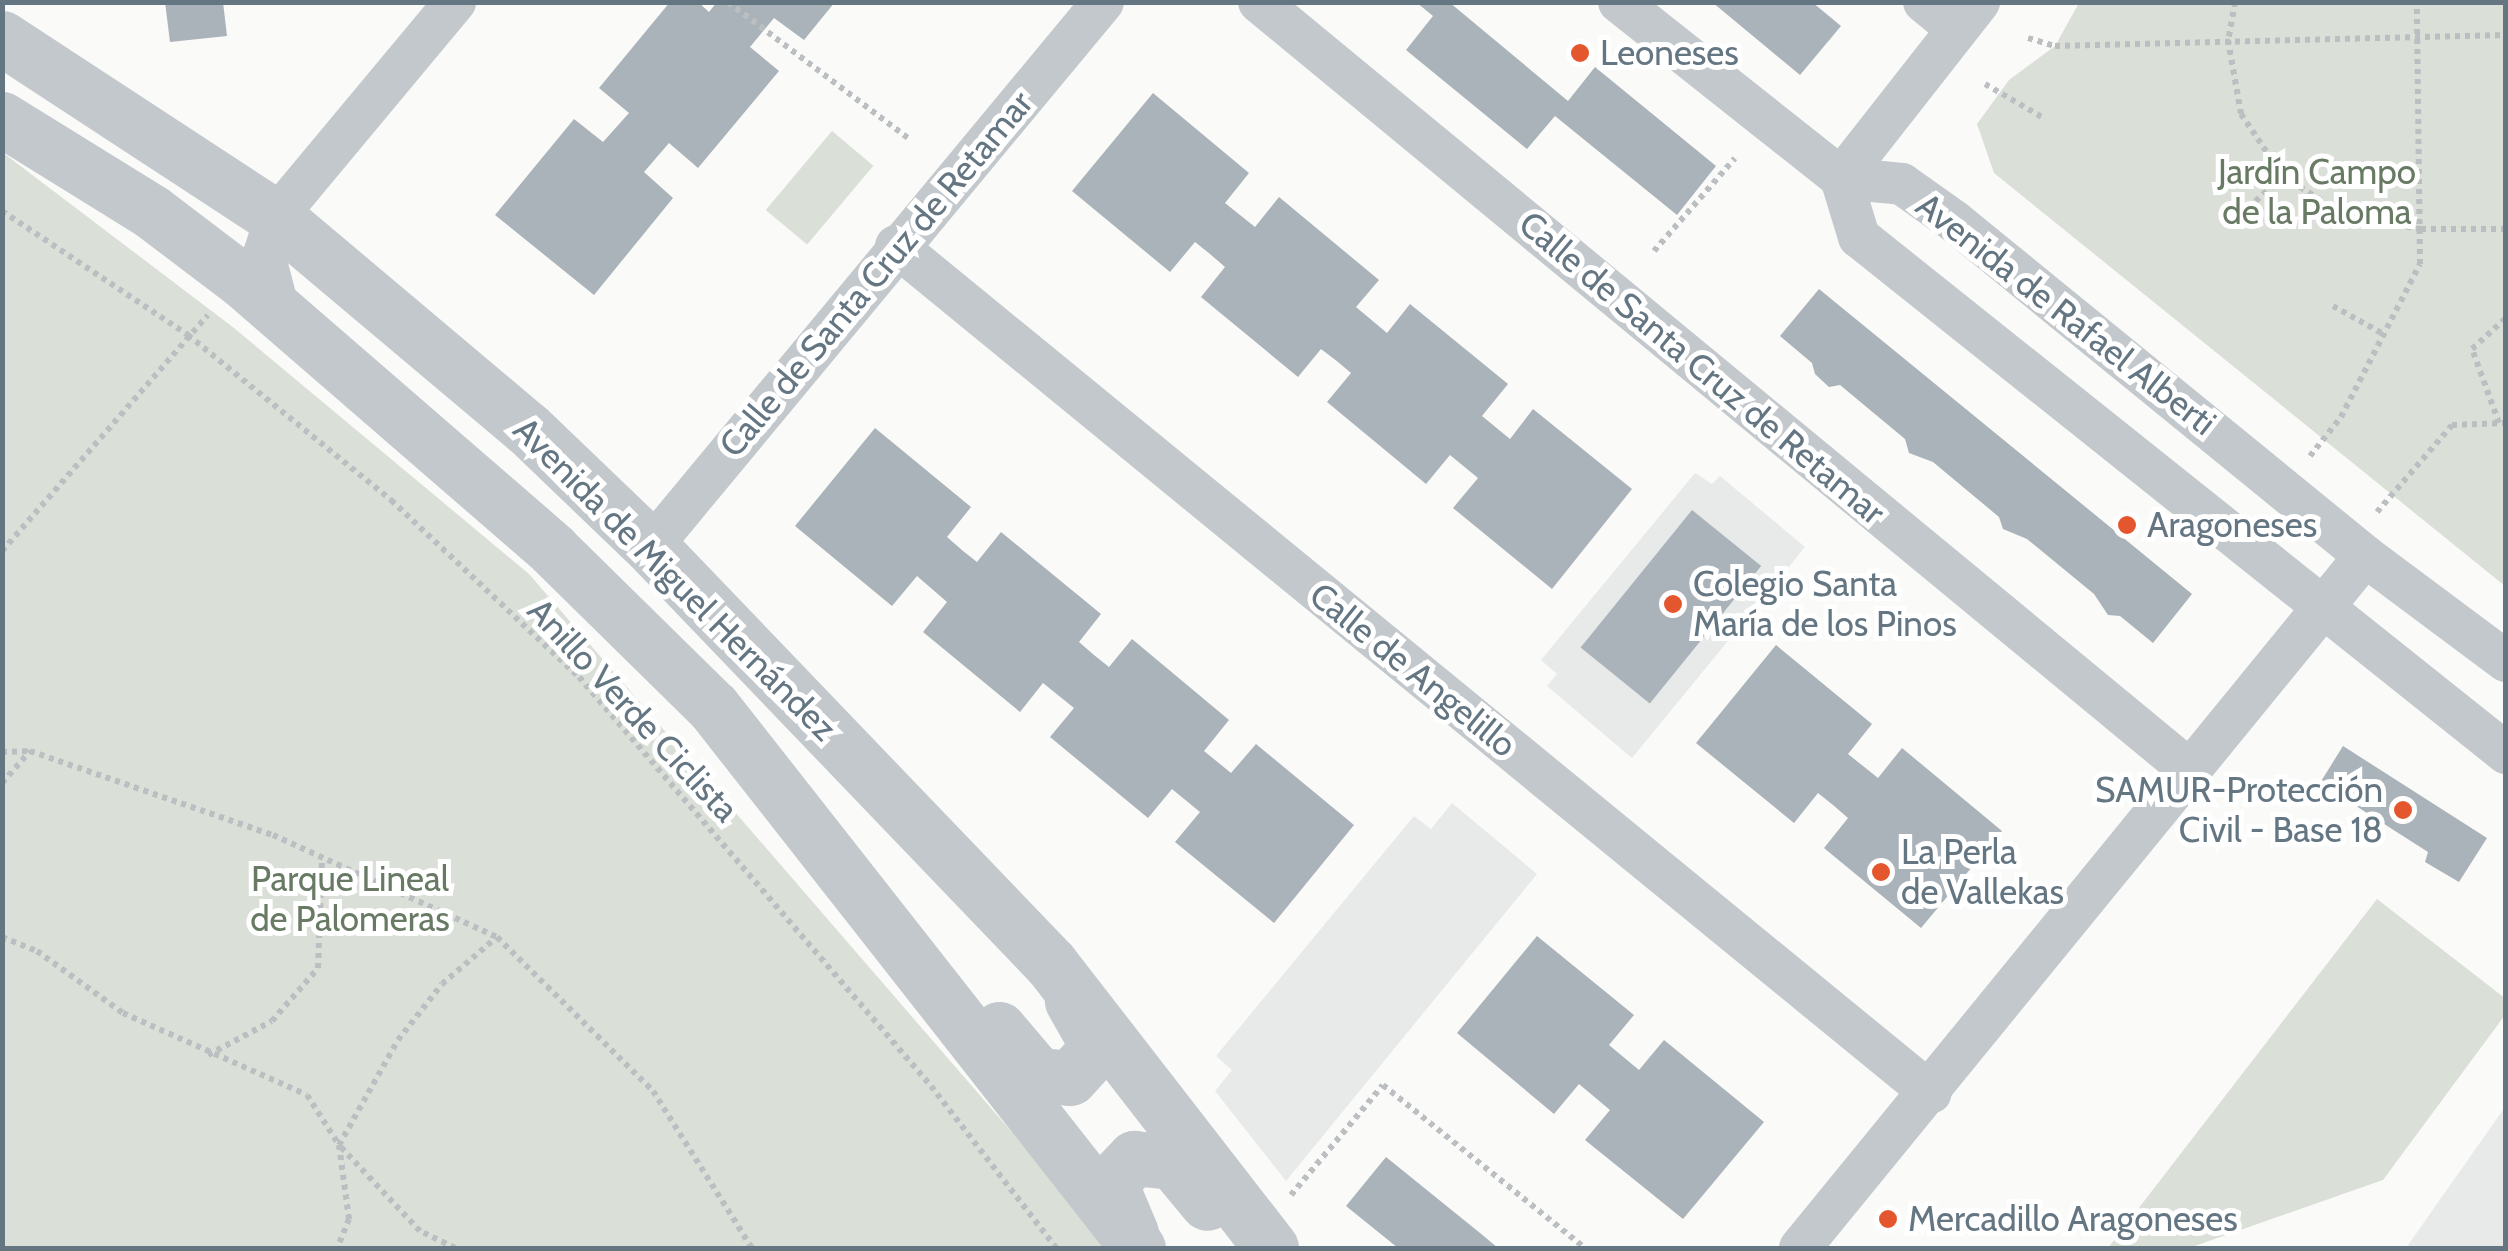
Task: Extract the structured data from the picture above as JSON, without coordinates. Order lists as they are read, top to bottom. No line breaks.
{"streets":{"street":["Calle de Santa Cruz de Retamar","Avenida de Rafael Alberti","Avenida de Miguel Hernández","Calle de Angelillo"],"path":["Anillo Verde Ciclista"]},"crossings":[["Calle de Santa Cruz de Retamar","Avenida de Miguel Hernández"],["Calle de Santa Cruz de Retamar","Calle de Angelillo"]],"parks":["Jardín Campo de la Paloma","Parque Lineal de Palomeras"],"places":["Leoneses","Aragoneses","Colegio Santa María de los Pinos","SAMUR-Protección Civil - Base 18","La Perla de Vallekas","Mercadillo Aragoneses"]}
